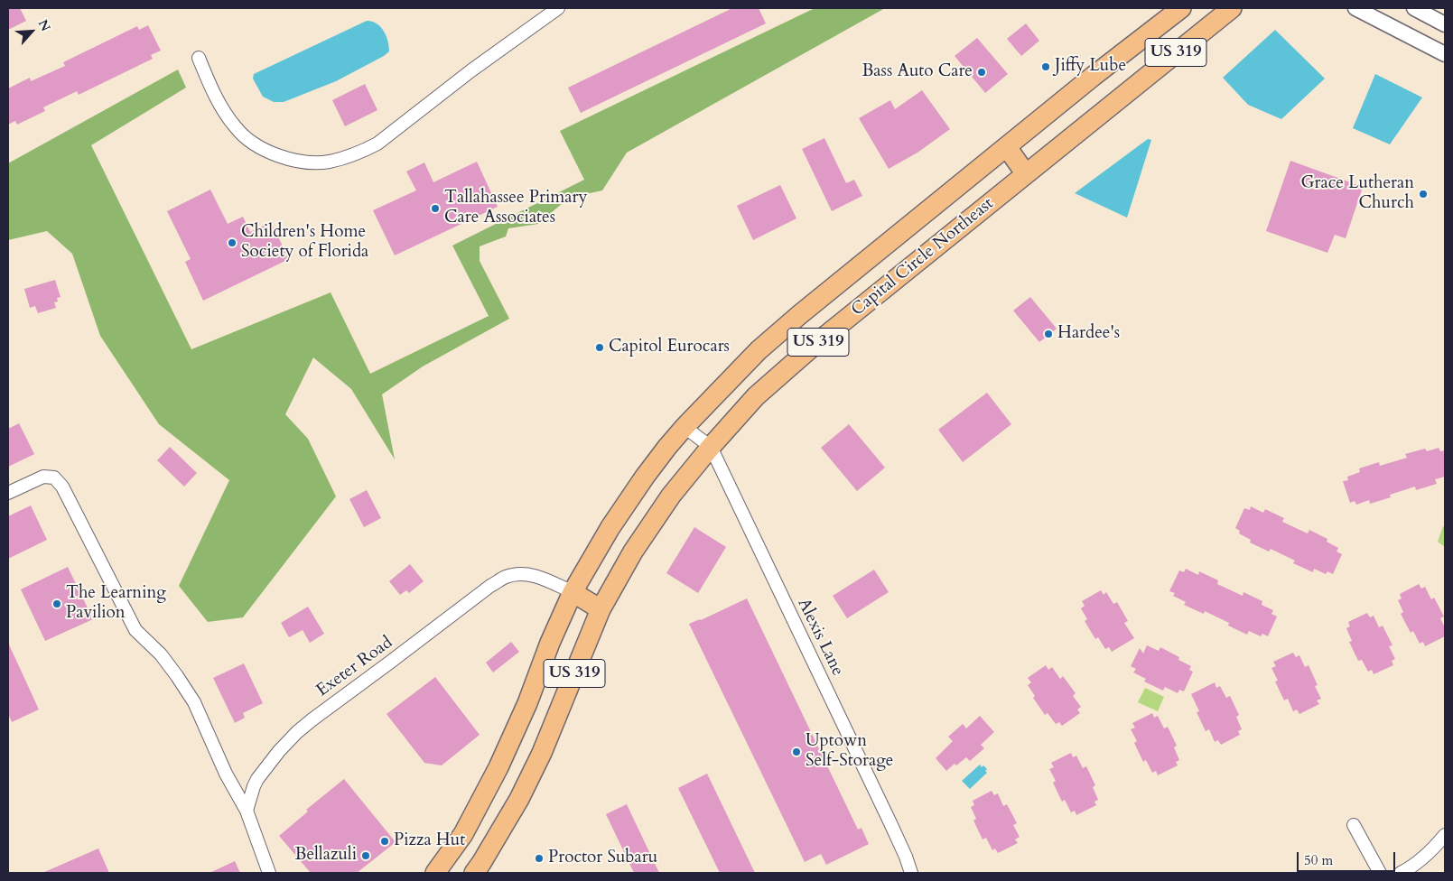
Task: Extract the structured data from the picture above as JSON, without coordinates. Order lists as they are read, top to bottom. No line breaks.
{"streets":{"main road":["US 319","Capital Circle Northeast"],"street":["Alexis Lane","Exeter Road"]},"crossings":[["Capital Circle Northeast","Alexis Lane"],["Capital Circle Northeast","Exeter Road"]],"places":["Jiffy Lube","Bass Auto Care","Grace Lutheran Church","Tallahassee Primary Care Associates","Children's Home Society of Florida","Hardee's","Capitol Eurocars","The Learning Pavilion","Uptown Self-Storage","Pizza Hut","Bellazuli","Proctor Subaru"],"scale_bar":"50 m","north":"top right"}
